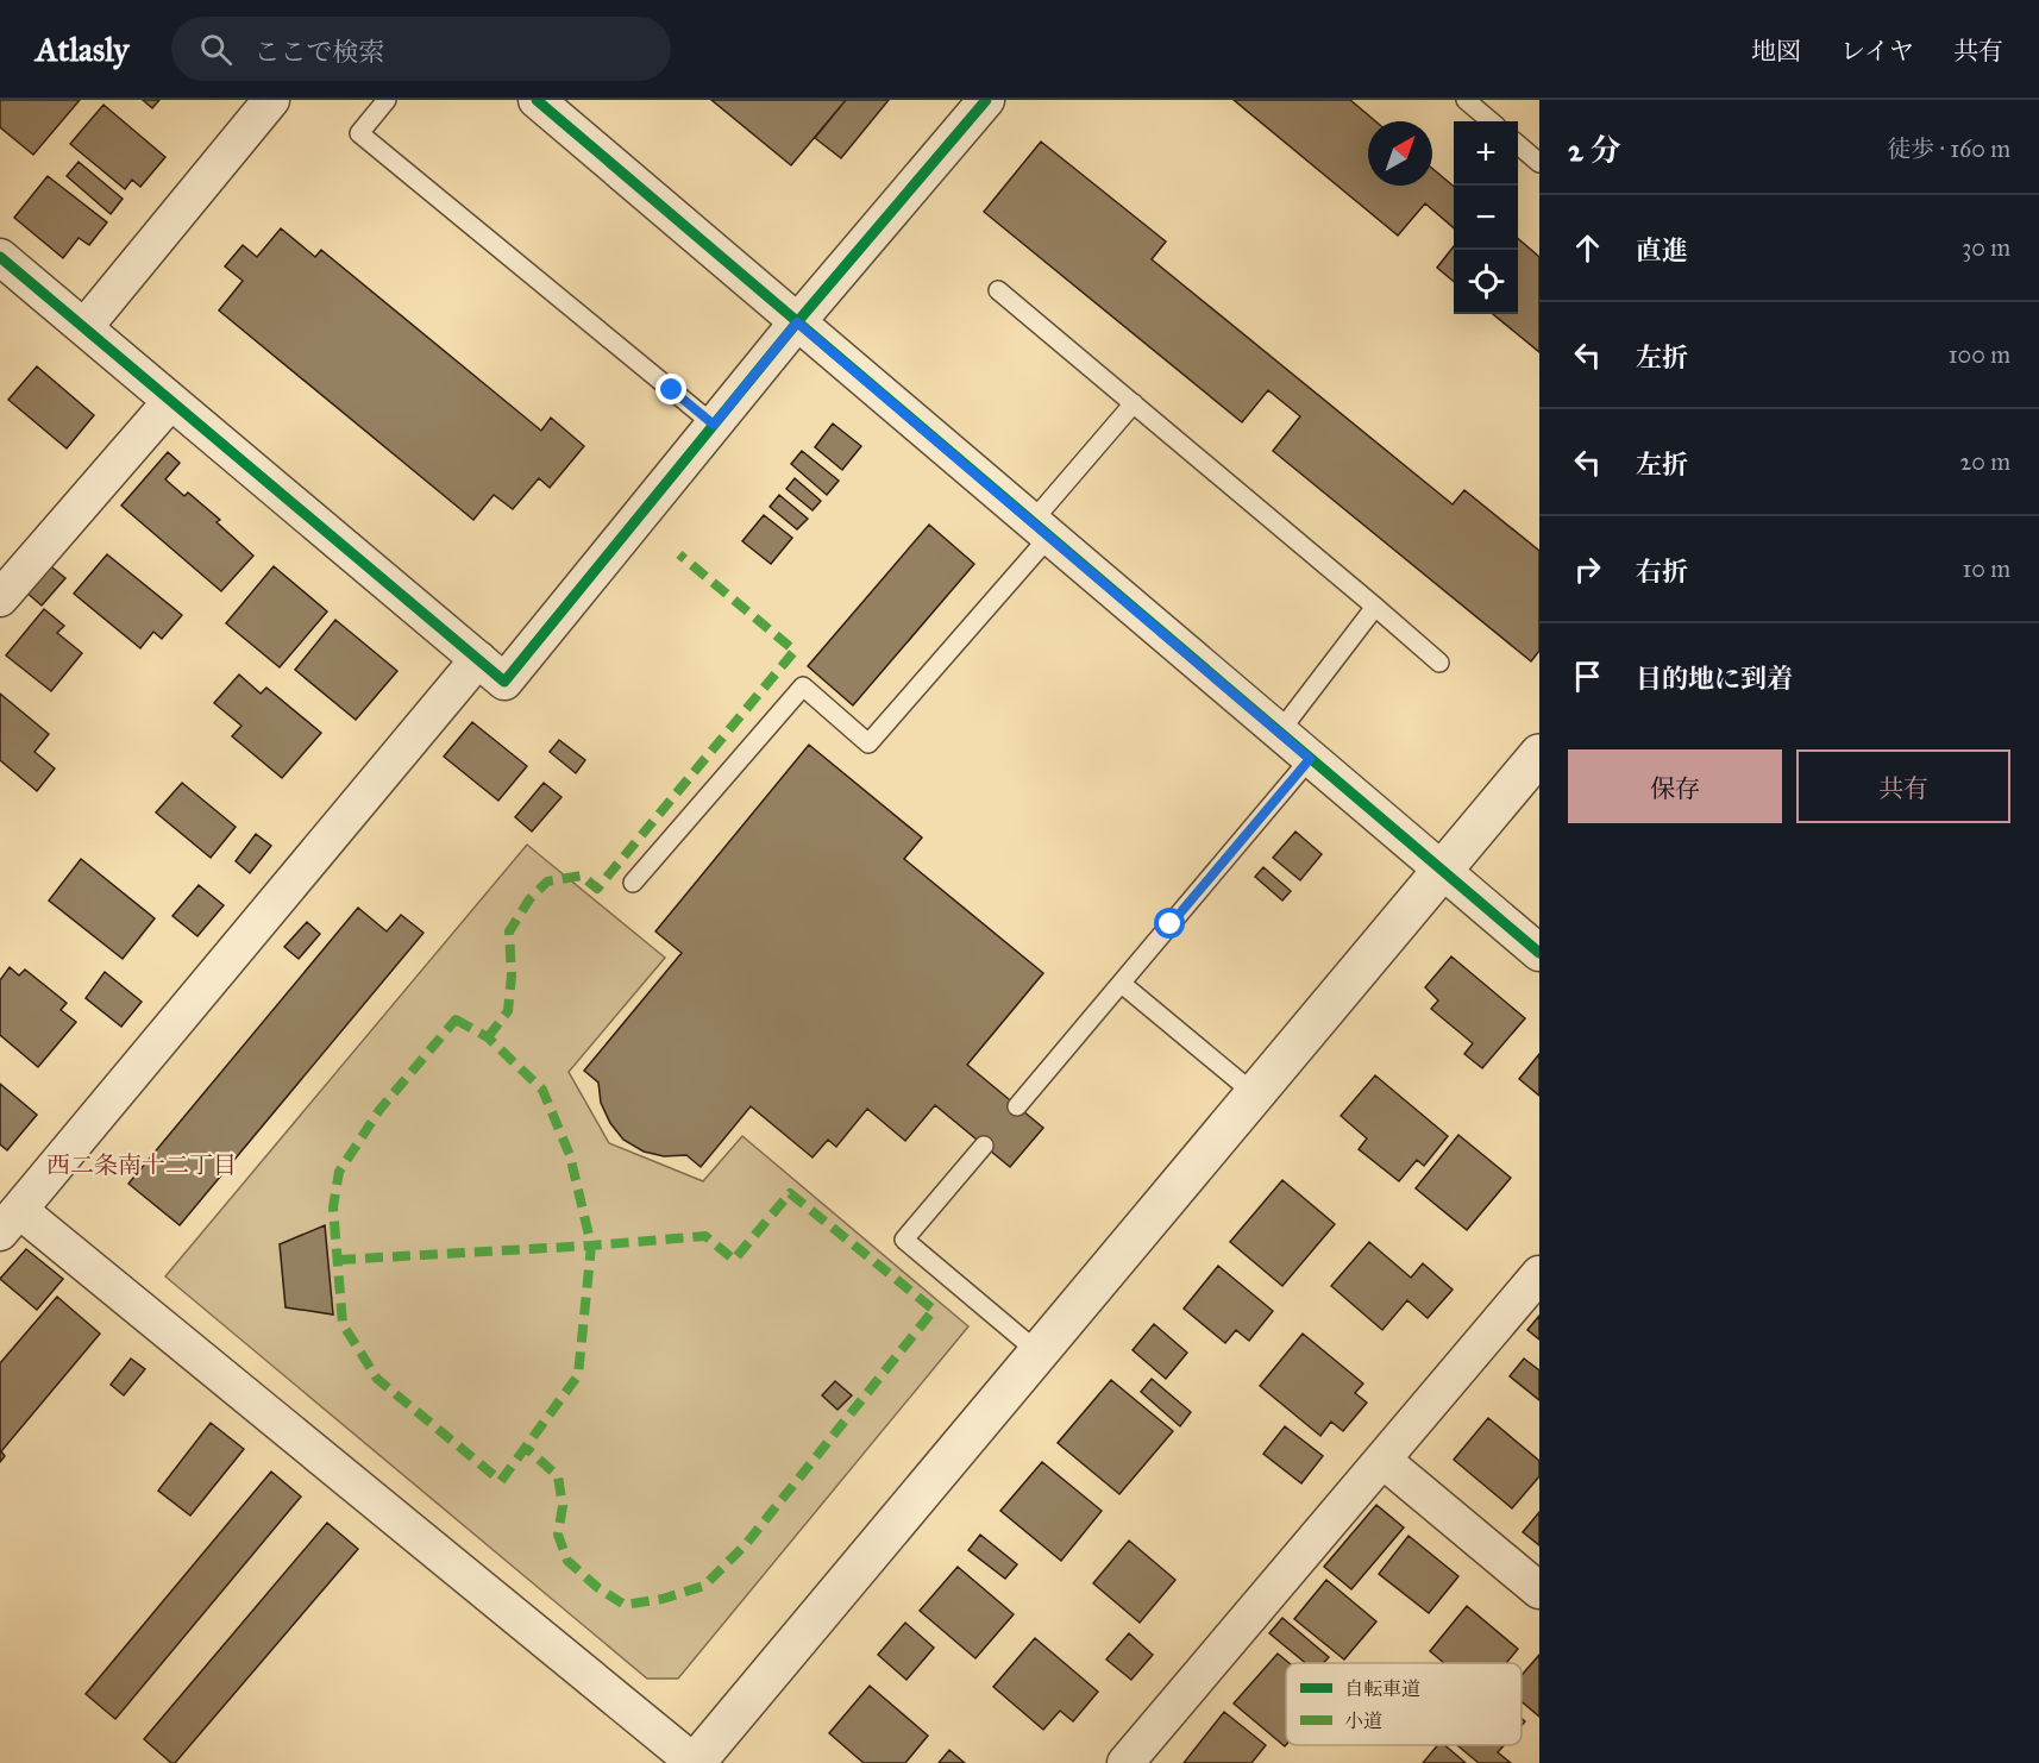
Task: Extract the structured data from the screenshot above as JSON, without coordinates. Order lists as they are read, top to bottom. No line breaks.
{"districts":["西二条南十二丁目"],"legend":["自転車道","小道"],"north":"top right","page":{"header":"Atlasly","search":"ここで検索","nav":["地図","レイヤ","共有"],"heading":["2 分","徒歩 · 160 m"],"map_buttons":["+","−"],"list":[["直進","30 m"],["左折","100 m"],["左折","20 m"],["右折","10 m"],"目的地に到着"],"buttons":["保存","共有"]}}
